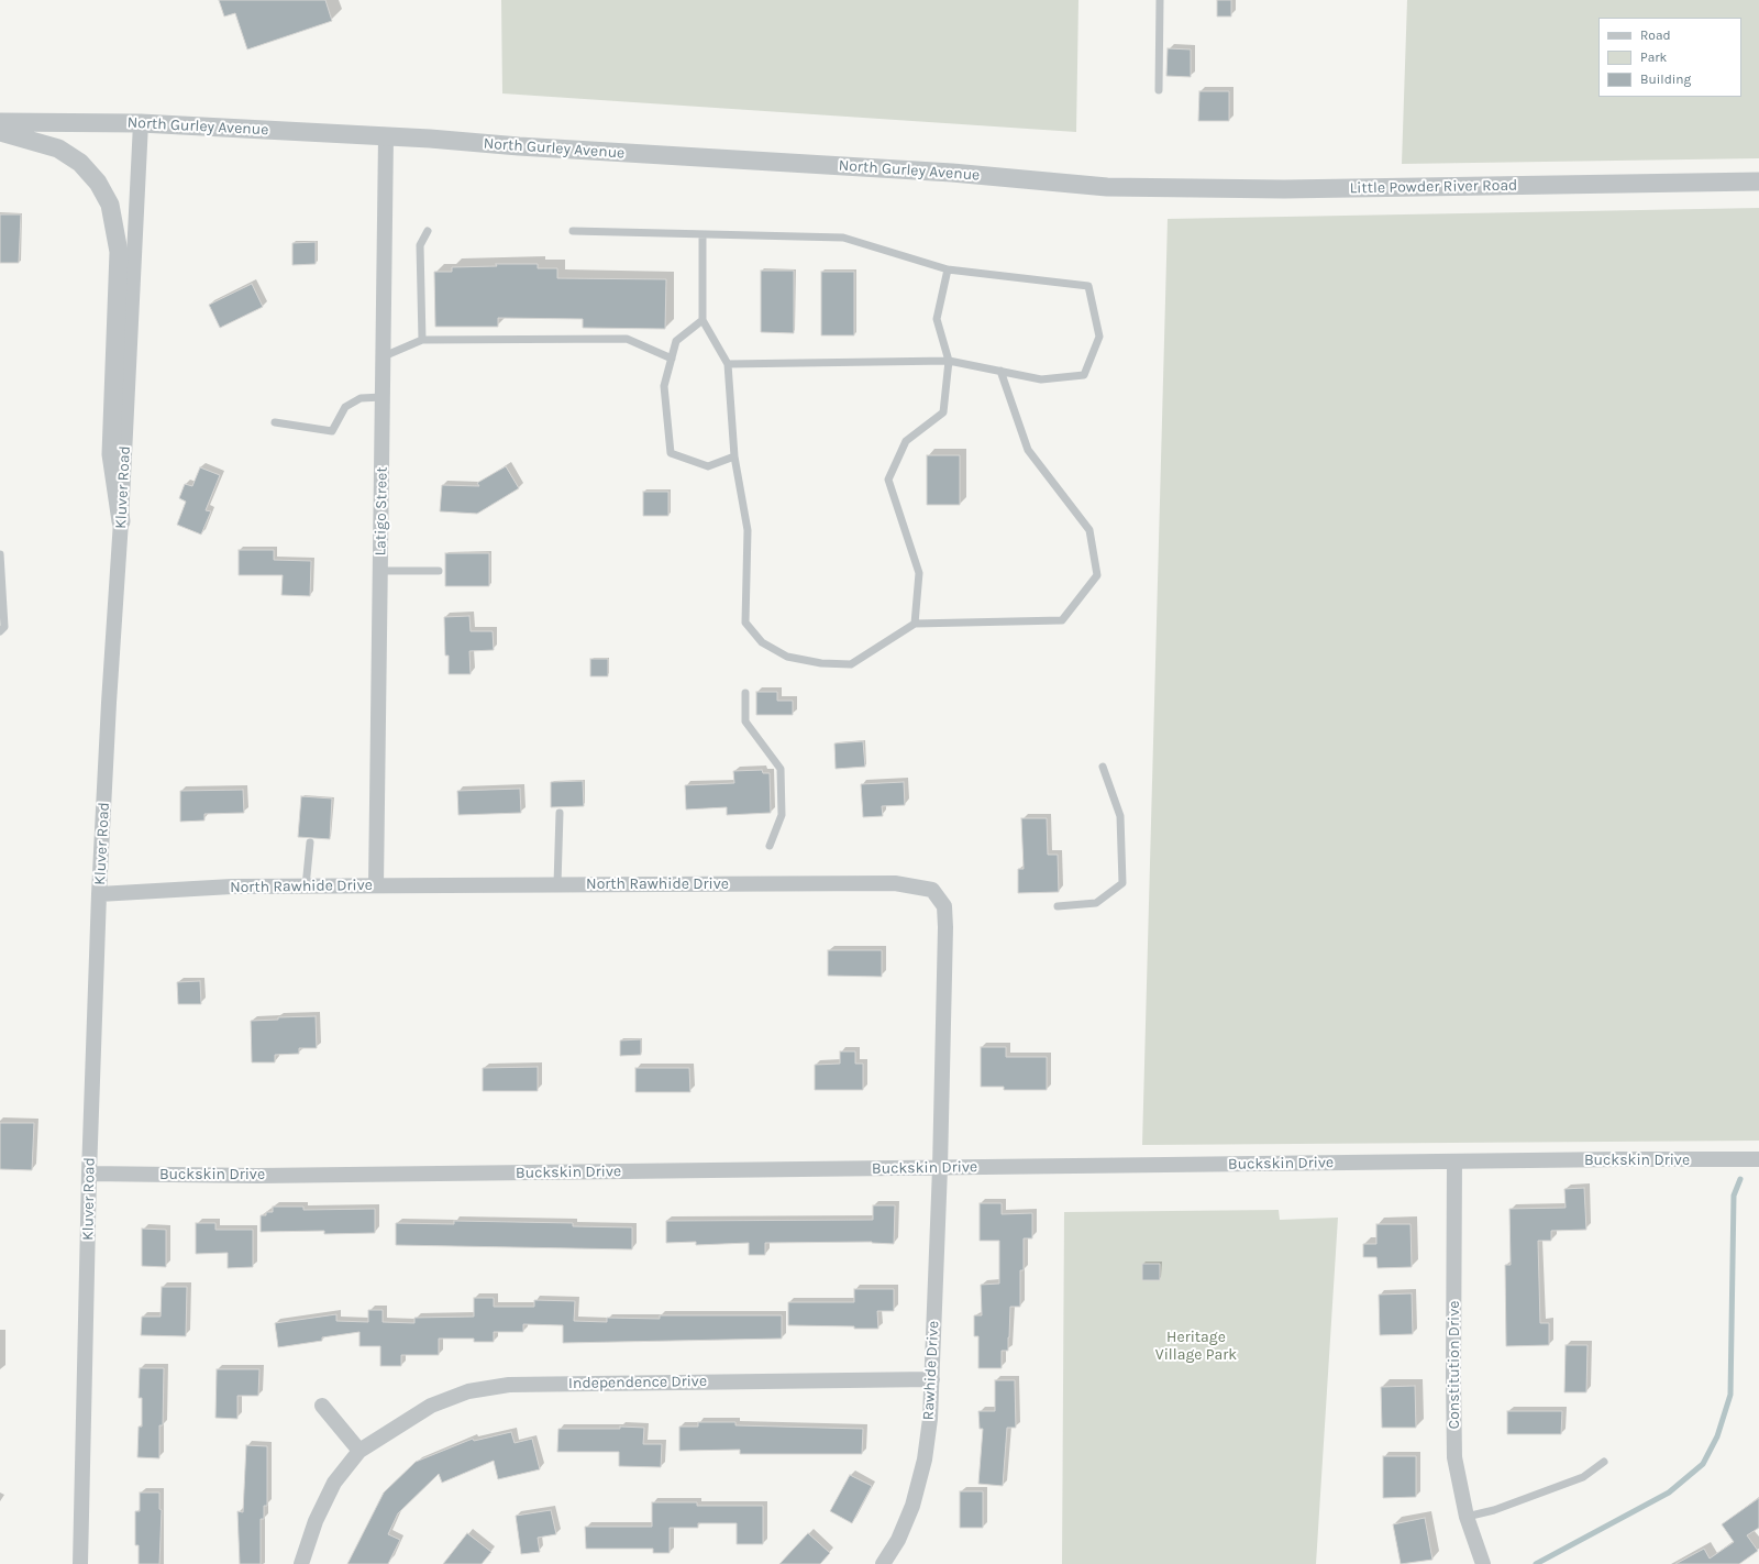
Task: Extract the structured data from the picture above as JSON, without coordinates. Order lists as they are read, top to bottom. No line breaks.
{"streets":{"street":["North Gurley Avenue","Little Powder River Road","Kluver Road","Latigo Street","North Rawhide Drive","Buckskin Drive","Constitution Drive","Rawhide Drive","Independence Drive"]},"crossings":[["North Gurley Avenue","Little Powder River Road"],["North Gurley Avenue","Kluver Road"],["North Gurley Avenue","Latigo Street"],["Kluver Road","North Rawhide Drive"],["Kluver Road","Buckskin Drive"],["Latigo Street","North Rawhide Drive"],["North Rawhide Drive","Buckskin Drive"],["North Rawhide Drive","Rawhide Drive"],["Buckskin Drive","Constitution Drive"],["Buckskin Drive","Rawhide Drive"],["Rawhide Drive","Independence Drive"]],"parks":["Heritage Village Park"],"legend":["Road","Park","Building"]}
